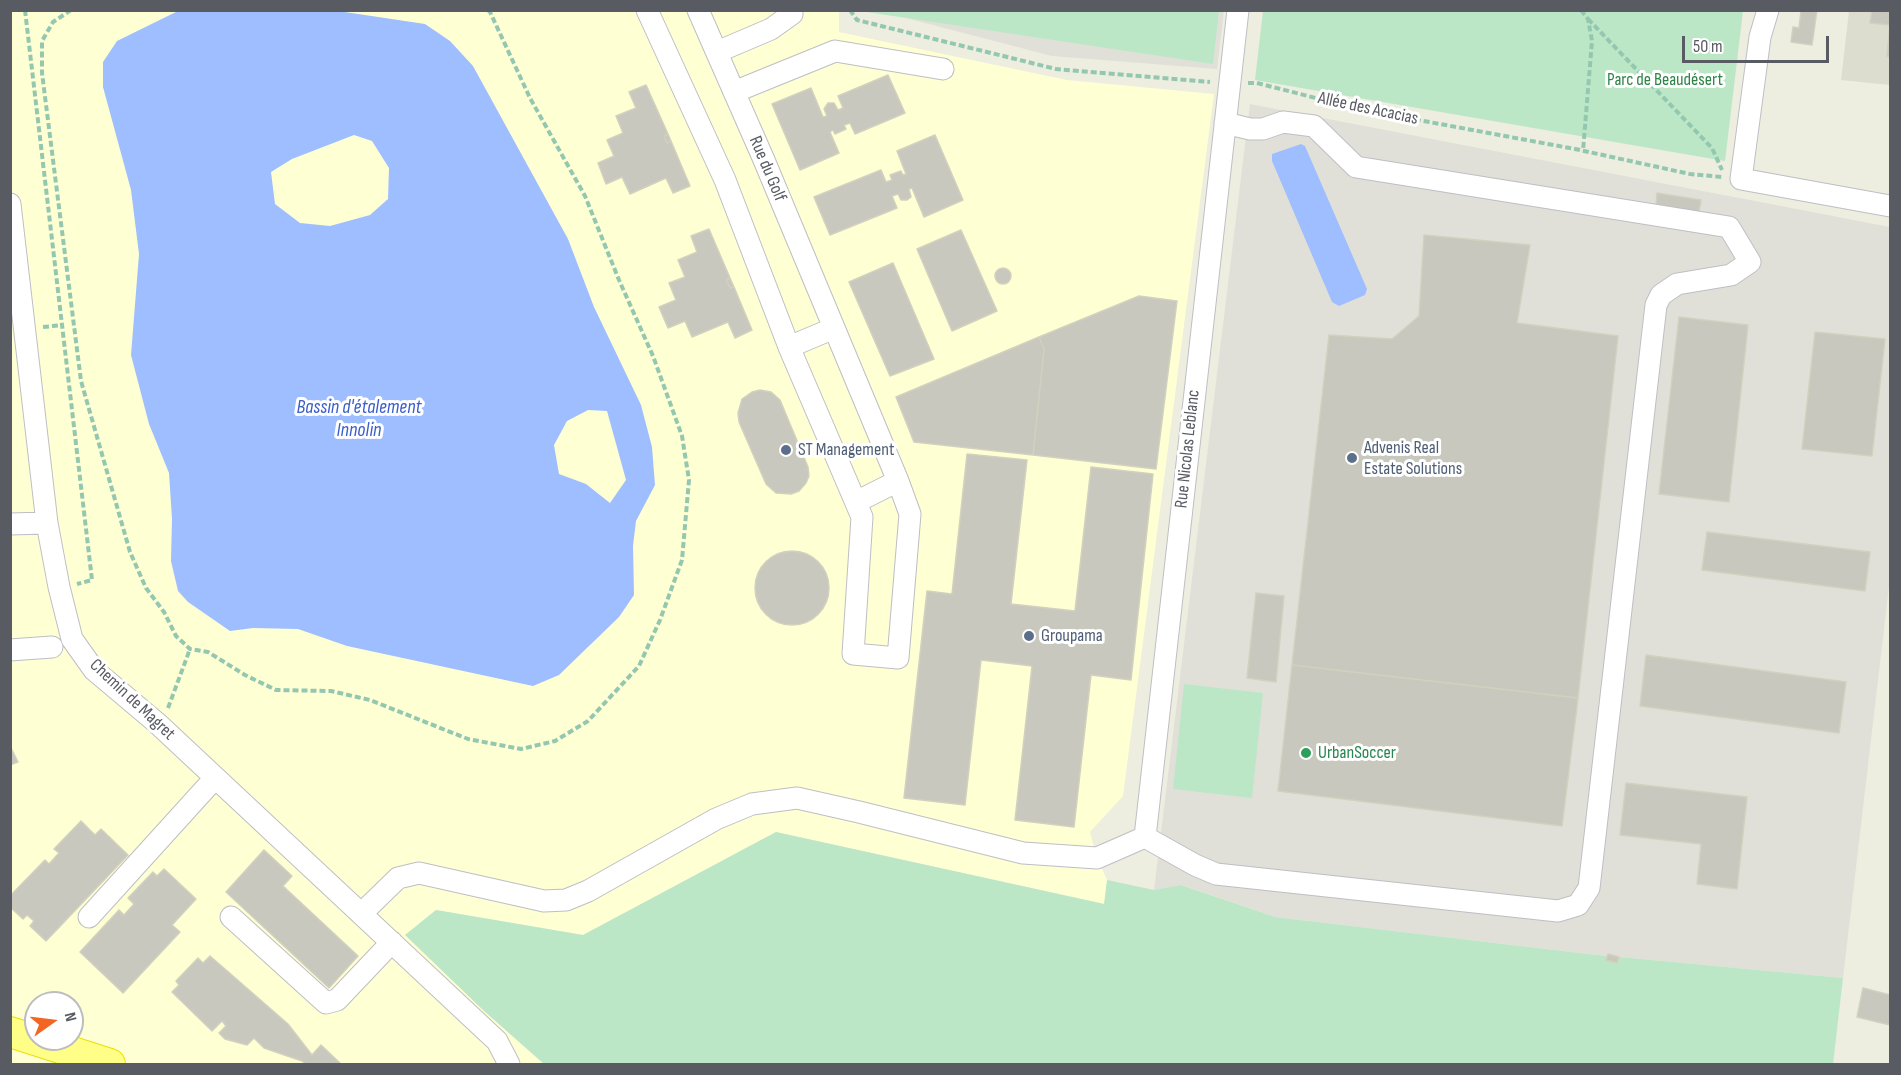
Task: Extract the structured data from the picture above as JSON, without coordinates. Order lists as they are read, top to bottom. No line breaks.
{"streets":{"street":["Rue du Golf","Rue Nicolas Leblanc","Chemin de Magret"],"path":["Allée des Acacias"]},"crossings":[["Allée des Acacias","Rue Nicolas Leblanc"]],"water":["Bassin d'étalement Innolin"],"parks":["Parc de Beaudésert"],"places":["ST Management","Advenis Real Estate Solutions","Groupama","UrbanSoccer"],"scale_bar":"50 m","north":"right"}
